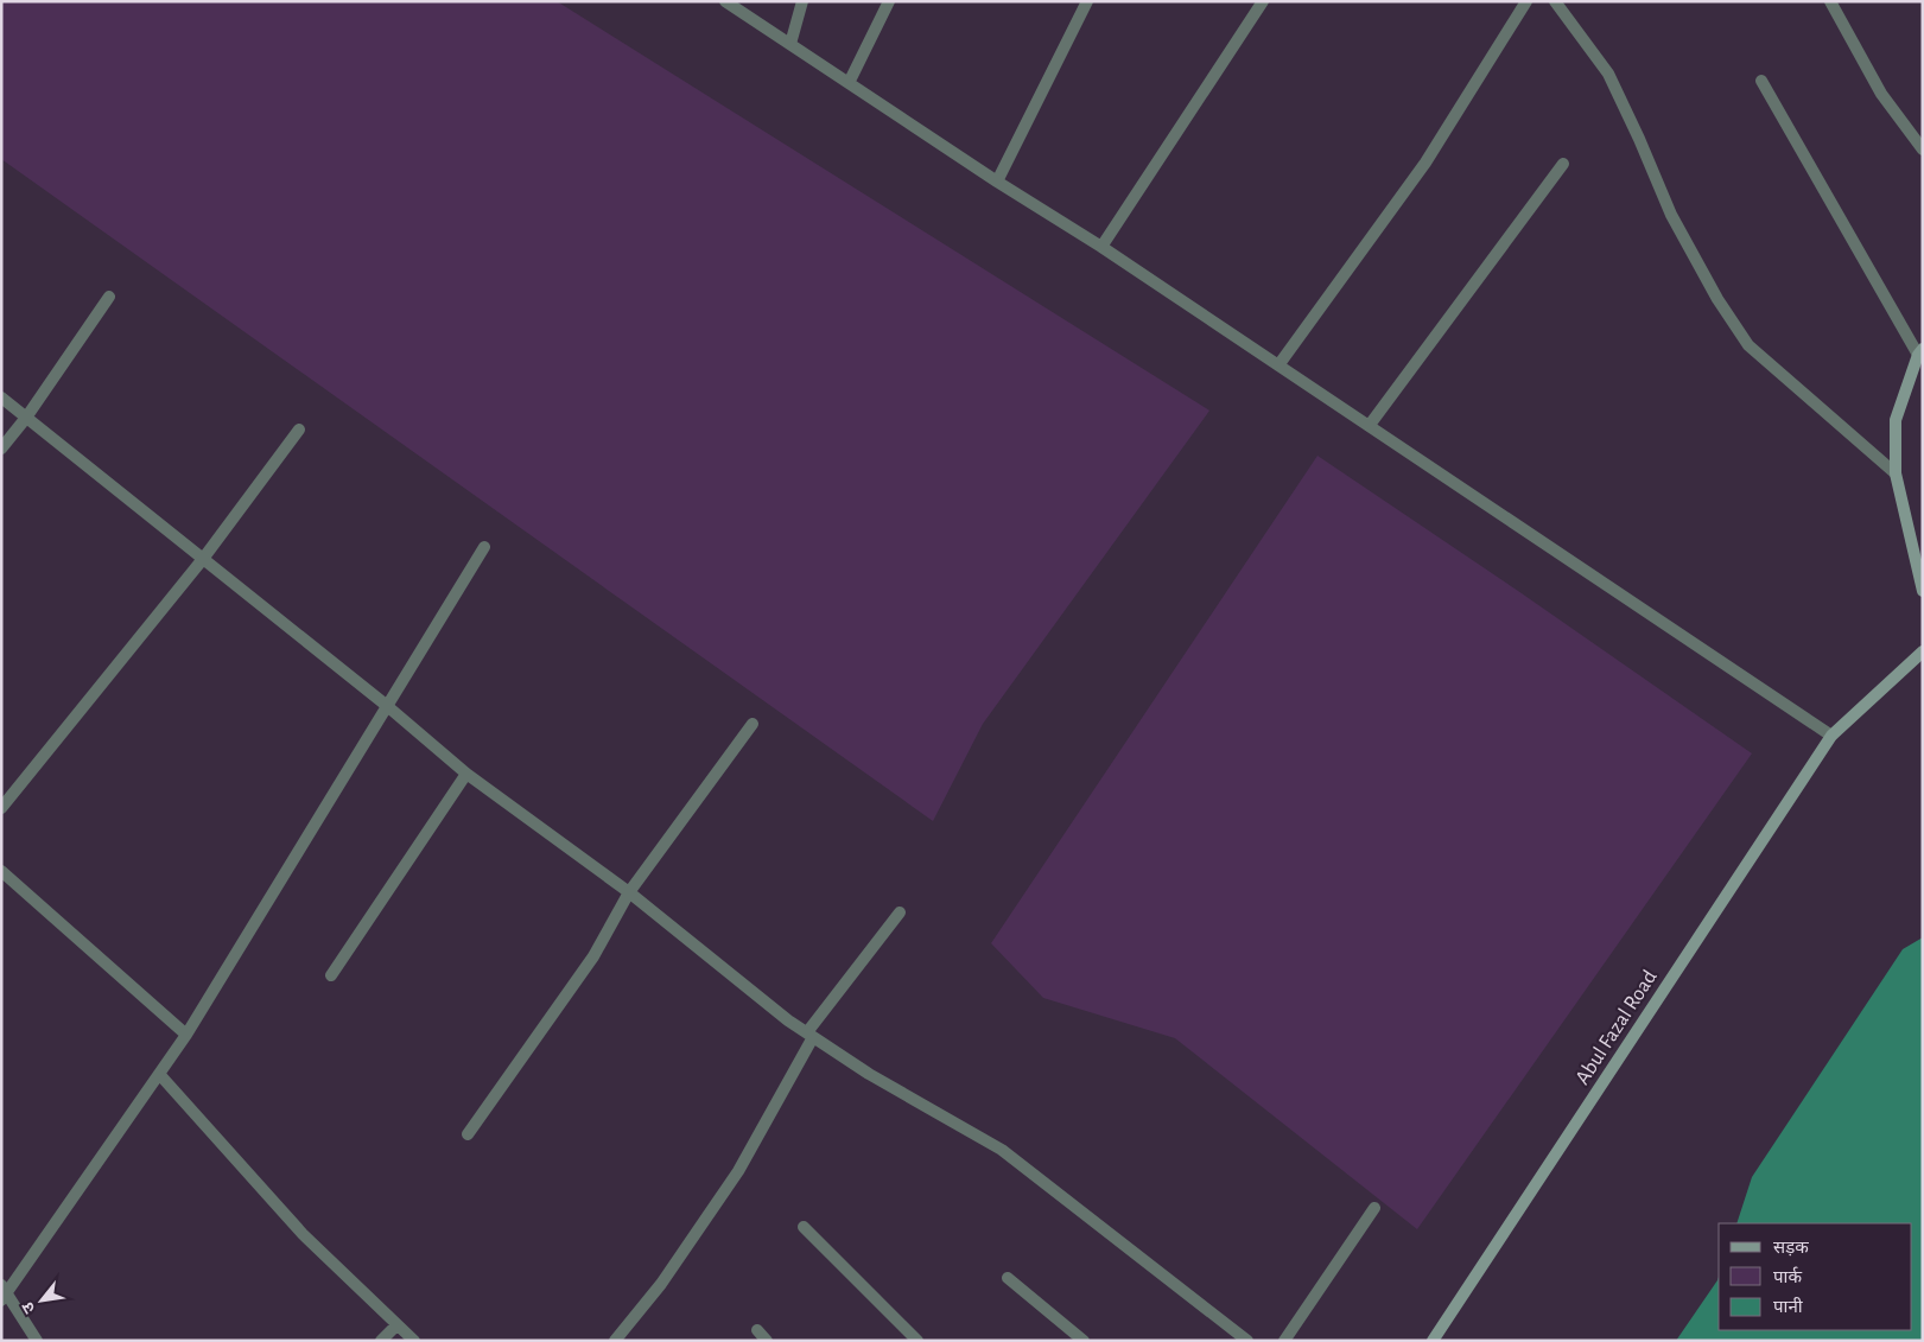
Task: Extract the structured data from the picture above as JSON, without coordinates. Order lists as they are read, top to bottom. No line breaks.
{"streets":{"street":["Abul Fazal Road"]},"legend":["सड़क","पार्क","पानी"],"north":"bottom left"}
